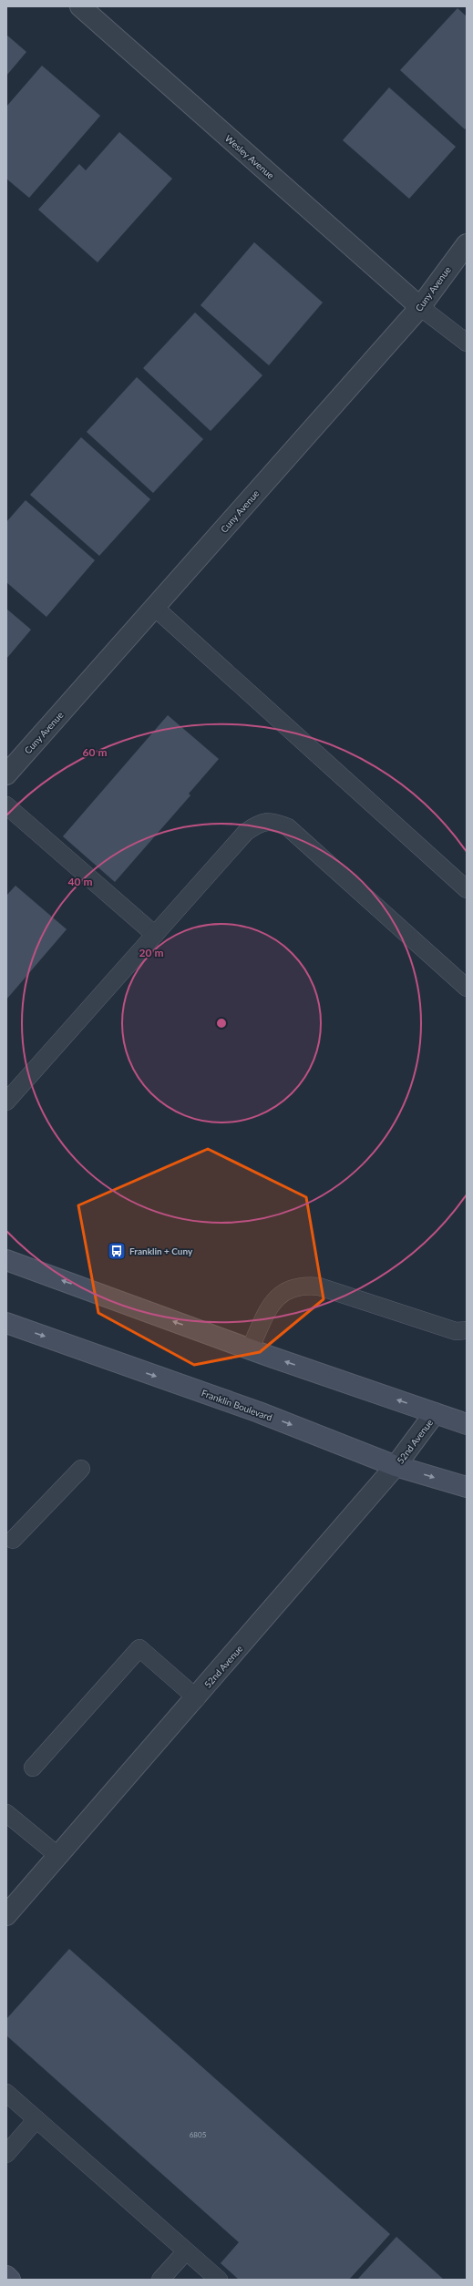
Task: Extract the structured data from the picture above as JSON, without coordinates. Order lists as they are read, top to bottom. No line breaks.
{"streets":{"main road":["Franklin Boulevard"],"street":["Wesley Avenue","Cuny Avenue","52nd Avenue"]},"crossings":[["Wesley Avenue","Cuny Avenue"],["Franklin Boulevard","52nd Avenue"]],"places":{"bus stop":["Franklin + Cuny"]},"house_numbers":["6805"],"rings":["60 m","40 m","20 m"]}
